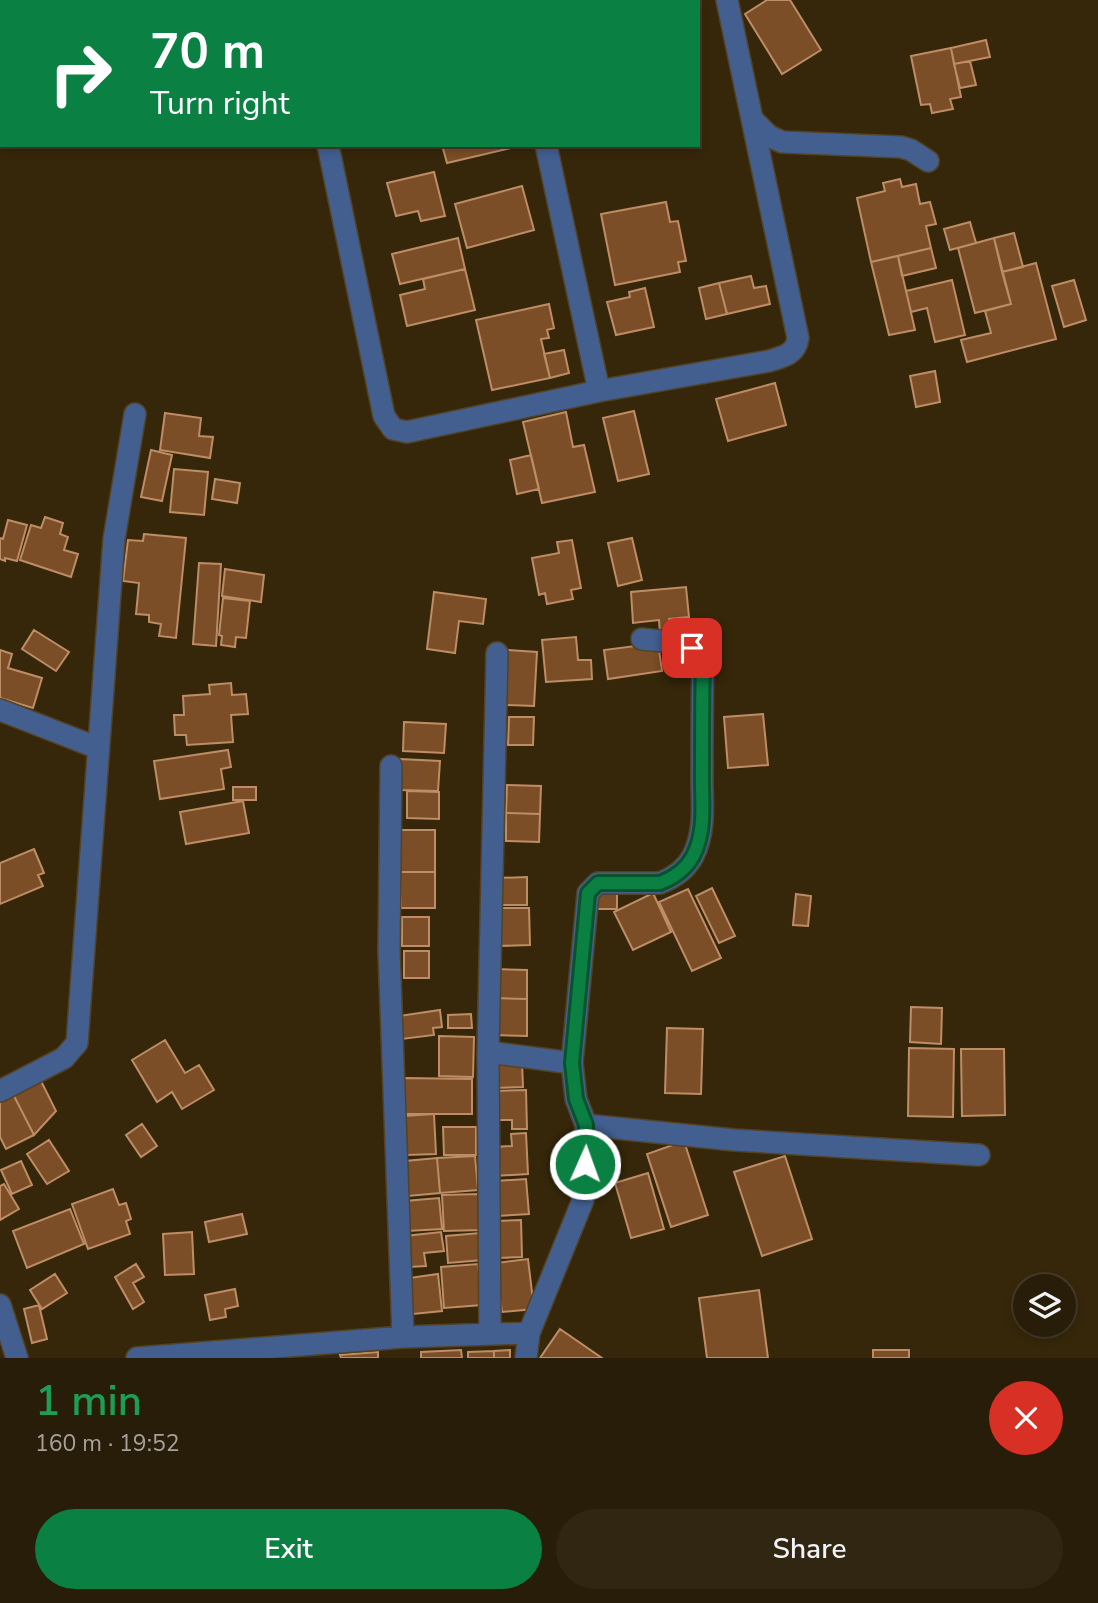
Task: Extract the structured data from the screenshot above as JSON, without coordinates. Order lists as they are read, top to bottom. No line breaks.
{"page":{"turn":["70 m","Turn right"],"heading":["1 min","160 m · 19:52"],"buttons":["Exit","Share"]}}
